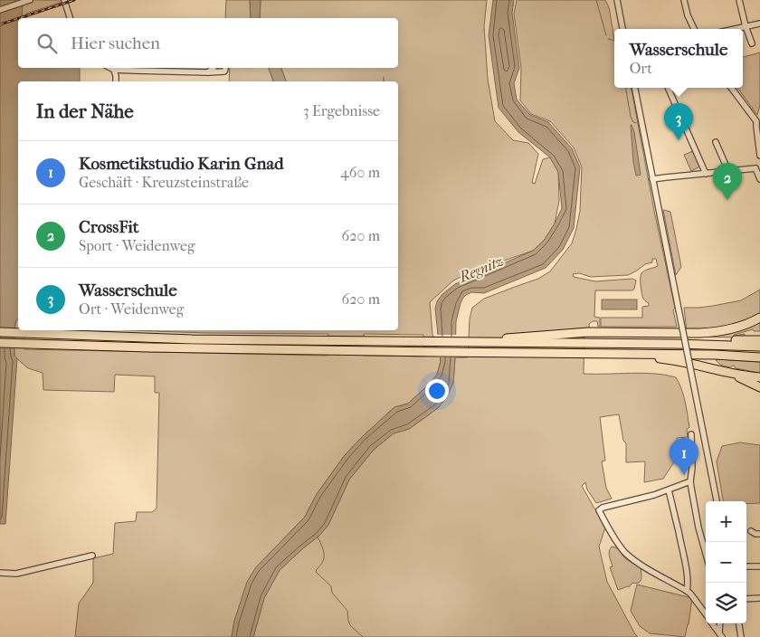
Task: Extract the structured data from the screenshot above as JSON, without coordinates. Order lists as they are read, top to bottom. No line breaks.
{"water":["Regnitz"],"page":{"search":"Hier suchen","popup":["Wasserschule","Ort"],"heading":["In der Nähe","3 Ergebnisse"],"pins":["3","2","1"],"list":[{"mark":"1","name":"Kosmetikstudio Karin Gnad","note":"Geschäft · Kreuzsteinstraße","value":"460 m"},{"mark":"2","name":"CrossFit","note":"Sport · Weidenweg","value":"620 m"},{"mark":"3","name":"Wasserschule","note":"Ort · Weidenweg","value":"620 m"}],"map_buttons":["+","−"]}}
